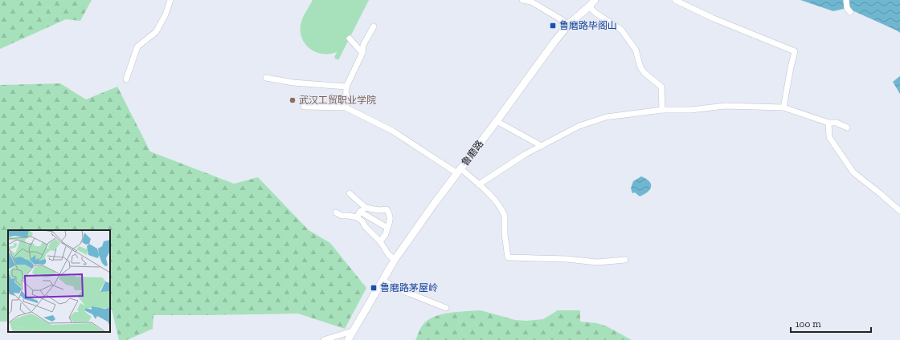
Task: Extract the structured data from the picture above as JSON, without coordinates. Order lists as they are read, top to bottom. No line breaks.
{"streets":{"street":["鲁磨路"]},"places":{"transit":["鲁磨路毕阁山","鲁磨路茅屋岭"],"other":["武汉工贸职业学院"]},"scale_bar":"100 m"}
